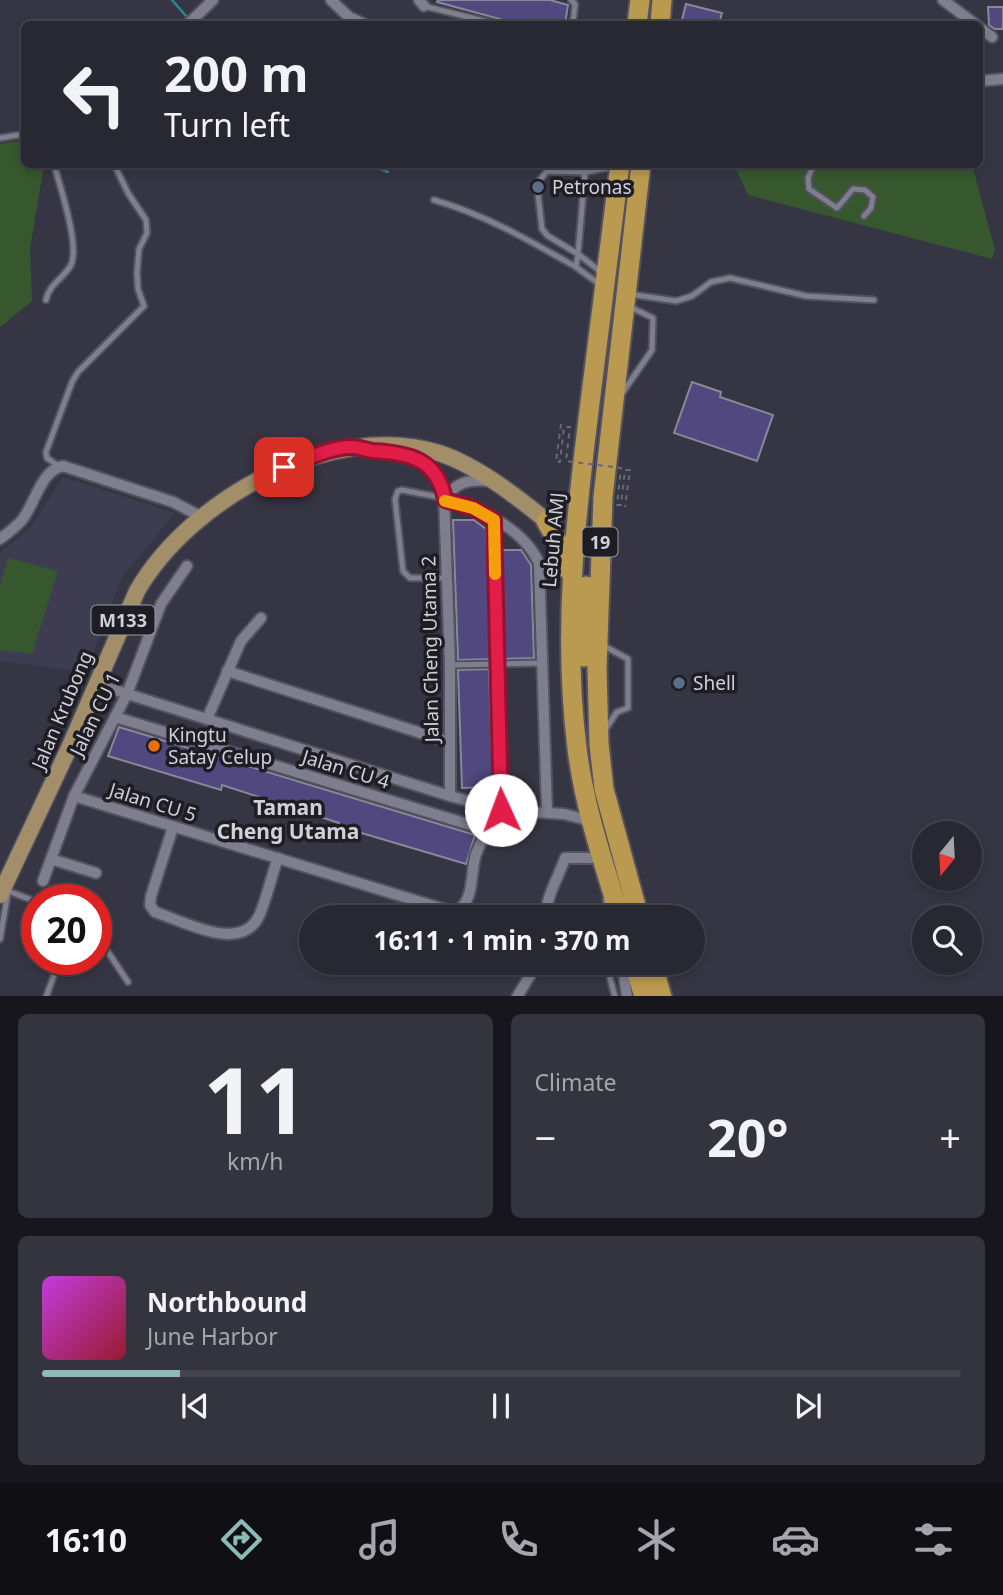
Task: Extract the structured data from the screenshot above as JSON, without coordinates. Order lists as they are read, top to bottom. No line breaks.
{"streets":{"highway":["Lebuh AMJ","19"],"main road":["M133","Jalan Krubong"],"street":["Jalan Cheng Utama 2","Jalan CU 1","Jalan CU 4","Jalan CU 5"]},"crossings":[["Lebuh AMJ","Jalan Krubong"],["Jalan CU 1","Jalan CU 4"],["Jalan CU 1","Jalan CU 5"],["Jalan CU 4","Jalan CU 5"]],"districts":["Taman Cheng Utama"],"places":["Petronas","Shell","Kingtu Satay Celup"],"north":"bottom","page":{"turn":["200 m","Turn left"],"limit":"20","trip":"16:11 · 1 min · 370 m","tile":[["11","km/h"],"Climate"],"heat":["−","20°","+"],"song":["Northbound","June Harbor"],"tabs":"16:10"}}
